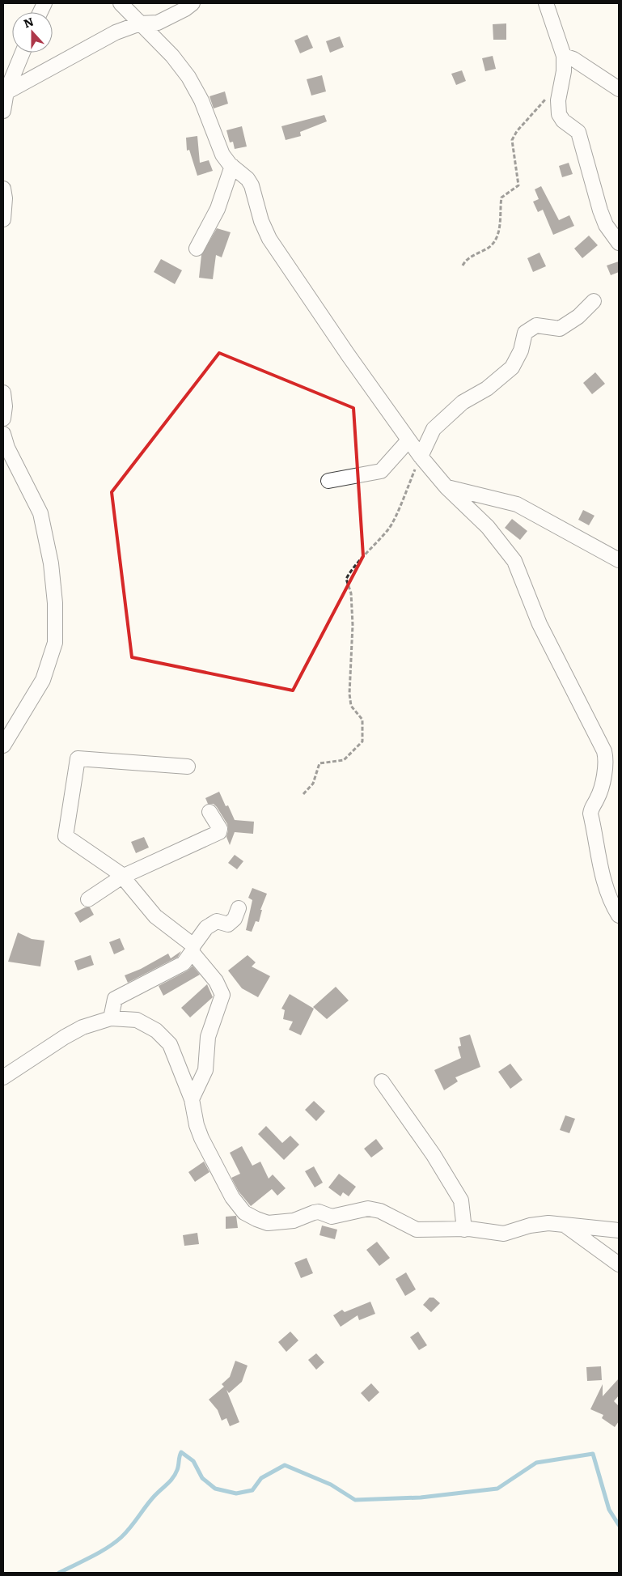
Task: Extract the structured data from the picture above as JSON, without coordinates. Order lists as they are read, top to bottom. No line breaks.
{"north":"top"}
